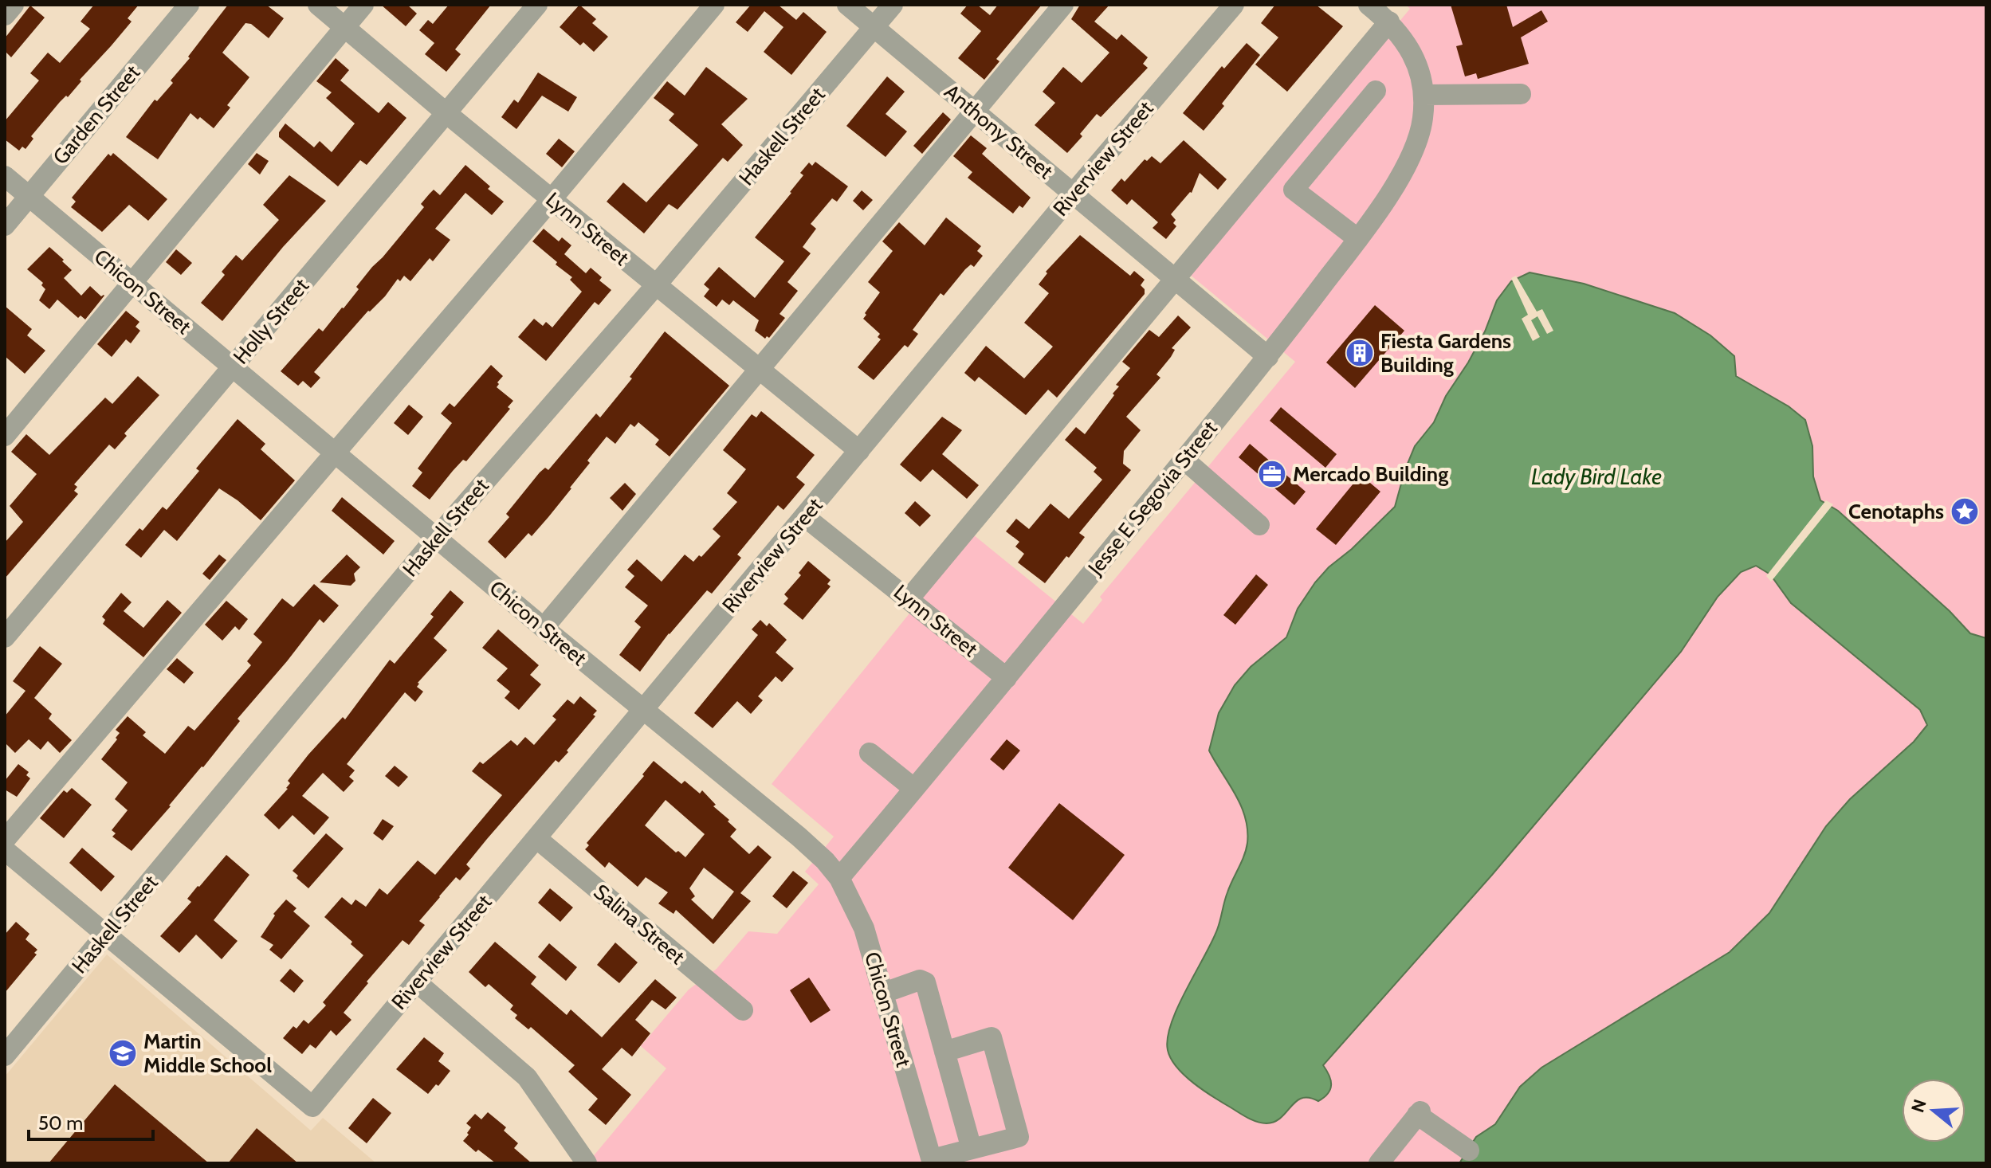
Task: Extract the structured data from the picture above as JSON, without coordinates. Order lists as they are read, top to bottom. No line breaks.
{"streets":{"street":["Garden Street","Anthony Street","Haskell Street","Riverview Street","Lynn Street","Chicon Street","Holly Street","Jesse E Segovia Street","Salina Street"]},"crossings":[["Garden Street","Chicon Street"],["Anthony Street","Haskell Street"],["Anthony Street","Riverview Street"],["Anthony Street","Jesse E Segovia Street"],["Haskell Street","Riverview Street"],["Haskell Street","Lynn Street"],["Haskell Street","Chicon Street"],["Riverview Street","Lynn Street"],["Riverview Street","Chicon Street"],["Riverview Street","Salina Street"],["Lynn Street","Holly Street"],["Lynn Street","Jesse E Segovia Street"],["Chicon Street","Holly Street"],["Chicon Street","Jesse E Segovia Street"]],"water":["Lady Bird Lake"],"places":{"building":["Fiesta Gardens Building"],"office":["Mercado Building"],"place":["Cenotaphs"],"school or university":["Martin Middle School"]},"scale_bar":"50 m","north":"left"}
